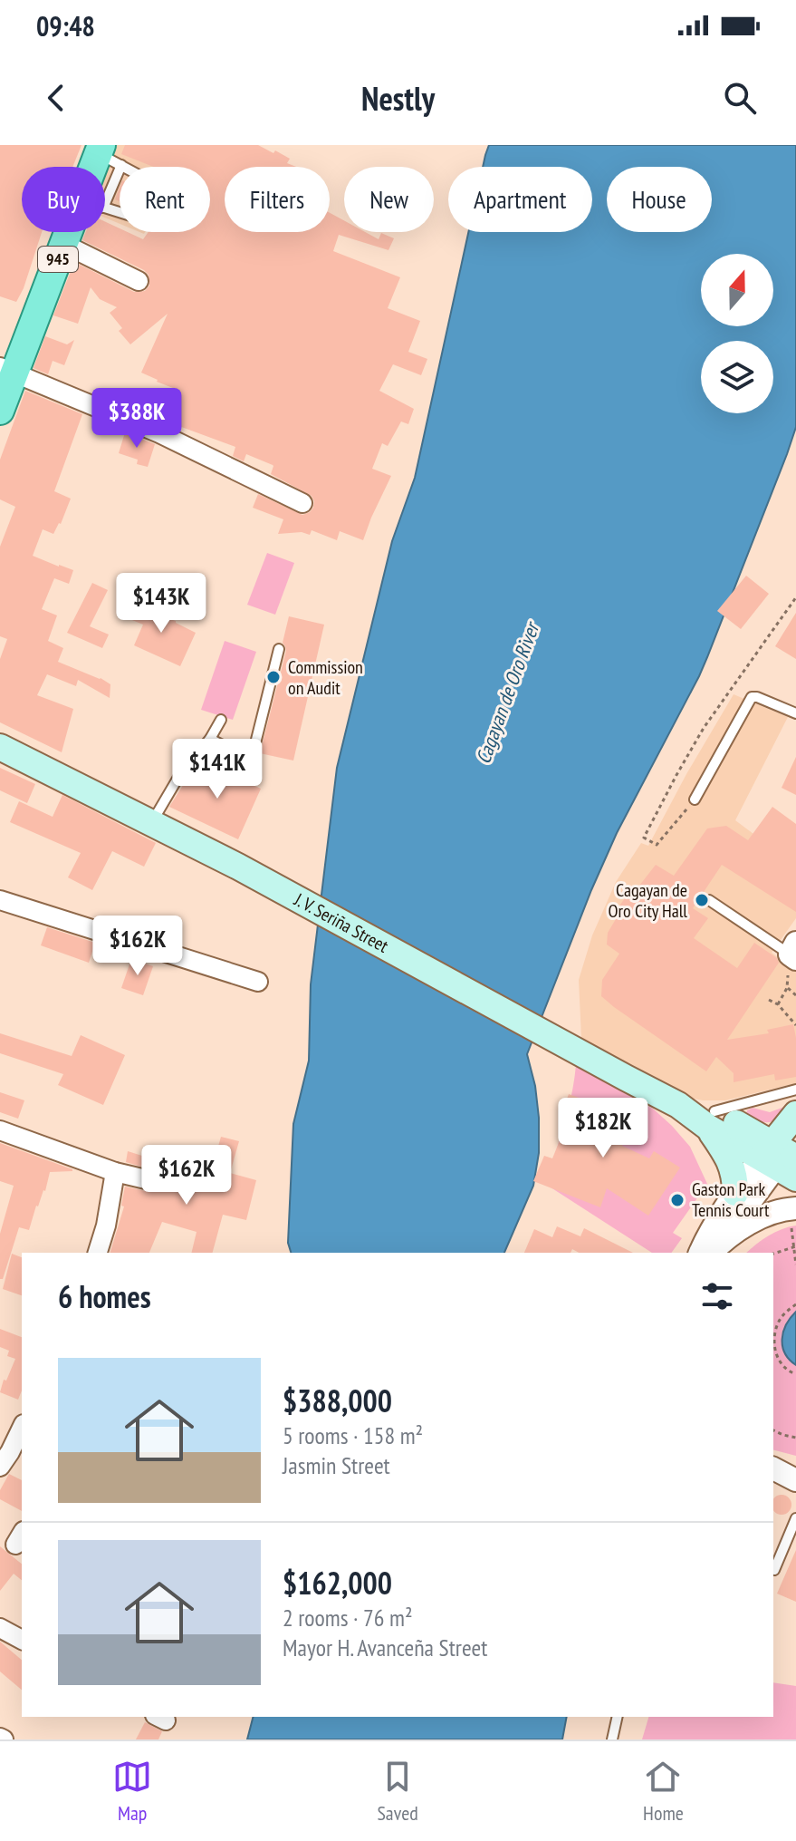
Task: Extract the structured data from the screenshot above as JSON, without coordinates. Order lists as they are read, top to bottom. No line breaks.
{"streets":{"main road":["945","J. V. Seriña Street"]},"water":["Cagayan de Oro River"],"places":["Commission on Audit","Cagayan de Oro City Hall","Gaston Park Tennis Court"],"north":"top","page":{"status":"09:48","header":"Nestly","chip":["Buy","Rent","Filters","New","Apartment","House"],"price":["$388K","$143K","$141K","$162K","$182K","$162K"],"heading":"6 homes","list":[{"name":"$388,000","note":"5 rooms · 158 m² · Jasmin Street"},{"name":"$162,000","note":"2 rooms · 76 m² · Mayor H. Avanceña Street"}],"tabs":["Map","Saved","Home"]}}
